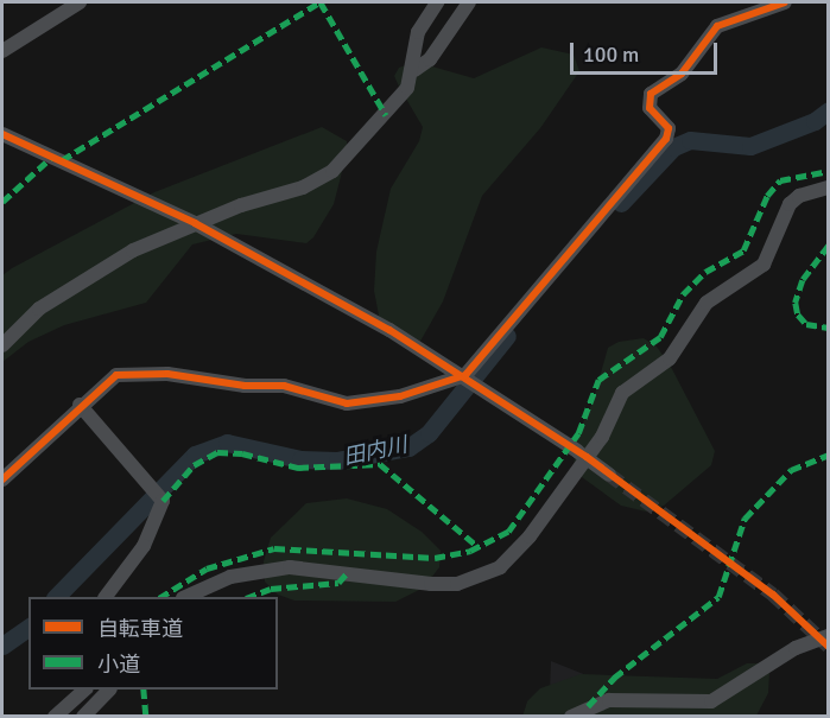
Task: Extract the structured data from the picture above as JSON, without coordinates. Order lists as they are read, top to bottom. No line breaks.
{"water":["田内川"],"legend":["自転車道","小道"],"scale_bar":"100 m"}
